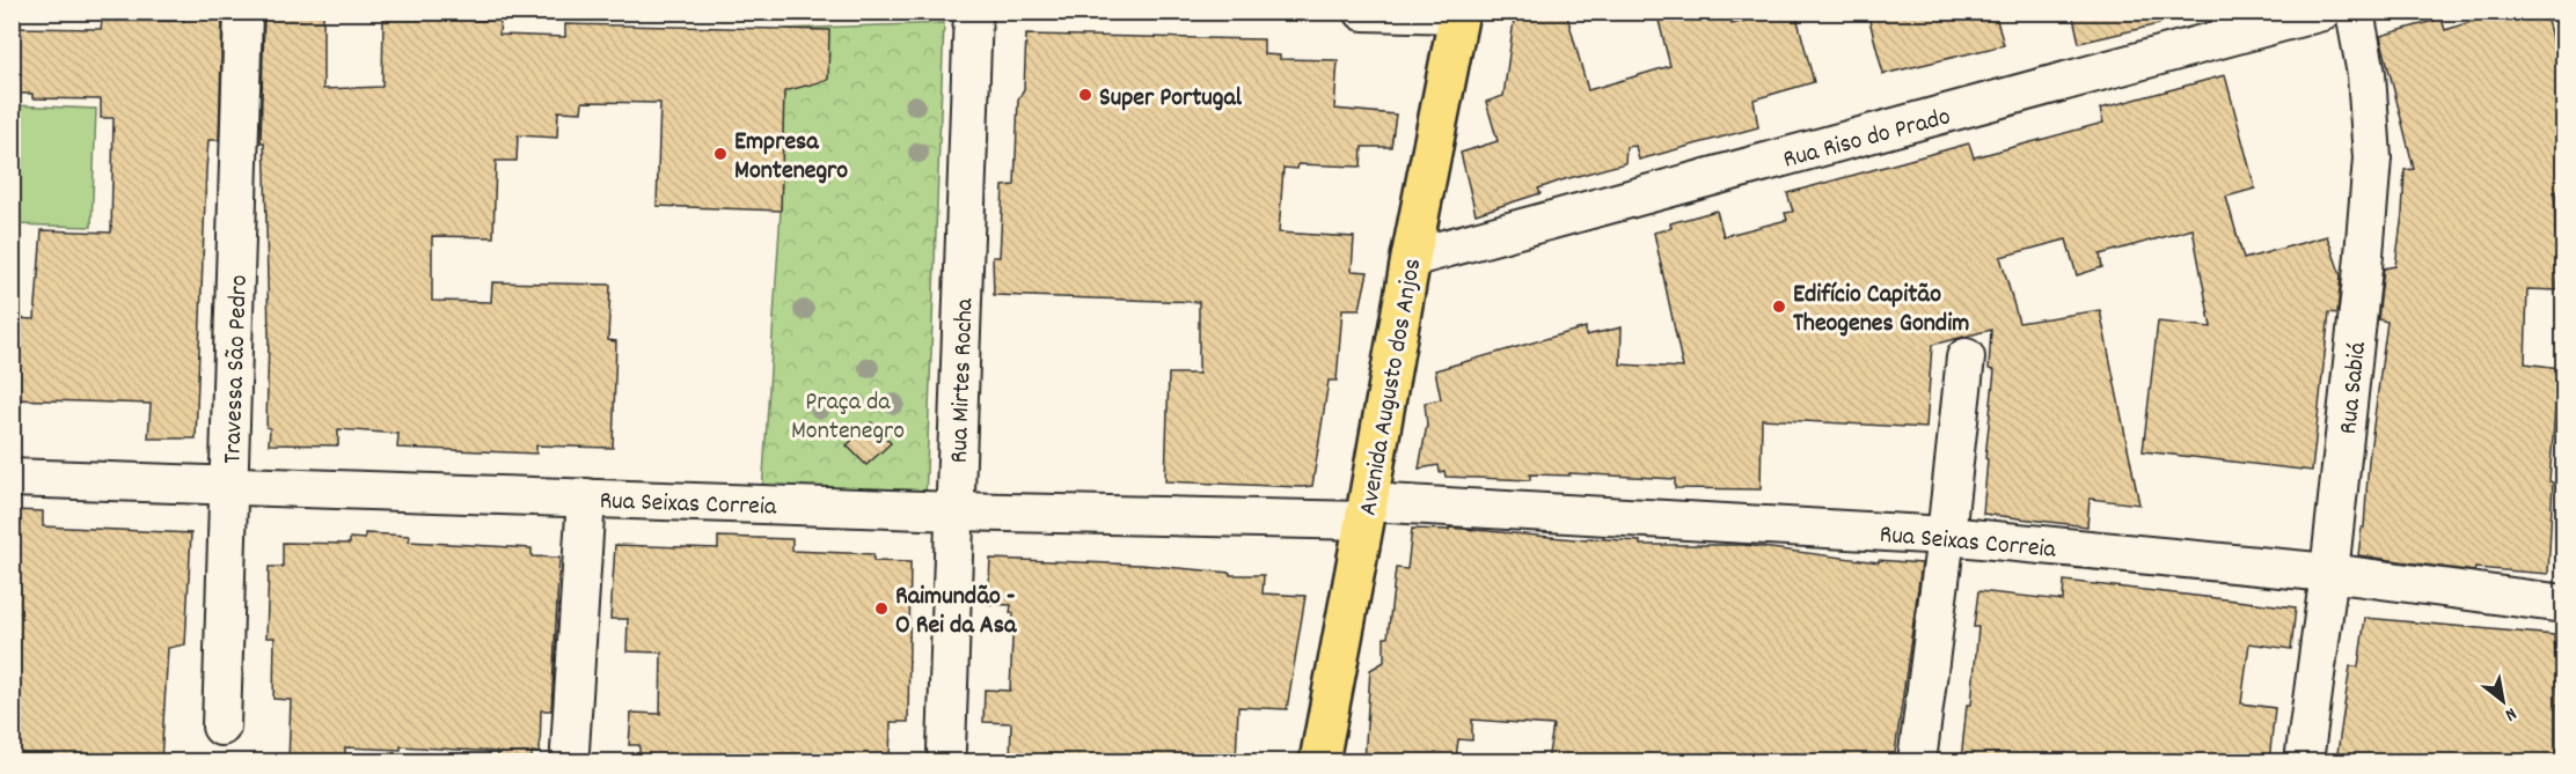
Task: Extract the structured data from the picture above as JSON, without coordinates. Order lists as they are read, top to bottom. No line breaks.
{"streets":{"main road":["Avenida Augusto dos Anjos"],"street":["Rua Riso do Prado","Travessa São Pedro","Rua Mirtes Rocha","Rua Sabiá","Rua Seixas Correia"]},"crossings":[["Rua Riso do Prado","Avenida Augusto dos Anjos"],["Travessa São Pedro","Rua Seixas Correia"],["Rua Mirtes Rocha","Rua Seixas Correia"],["Avenida Augusto dos Anjos","Rua Seixas Correia"],["Rua Sabiá","Rua Seixas Correia"]],"parks":["Praça da Montenegro"],"places":["Super Portugal","Empresa Montenegro","Edifício Capitão Theogenes Gondim","Raimundão - O Rei da Asa"],"north":"bottom right"}
